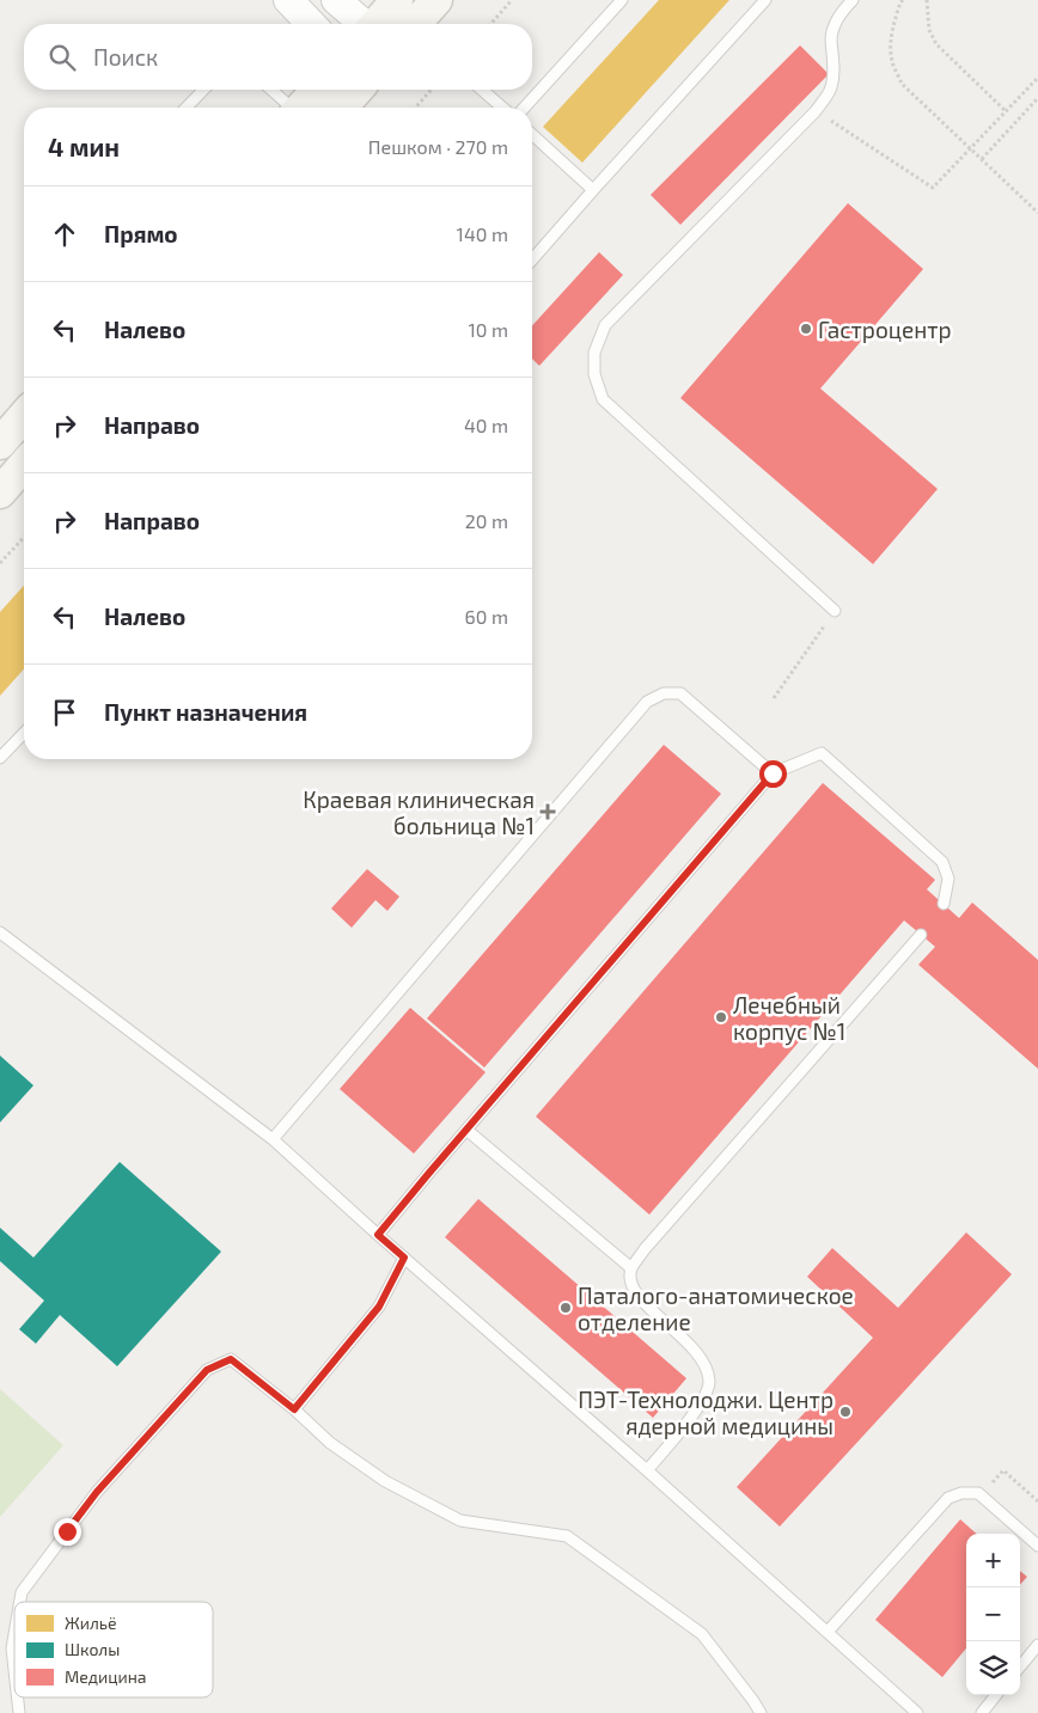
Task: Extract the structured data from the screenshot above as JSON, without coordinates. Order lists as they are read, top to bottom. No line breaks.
{"places":{"other":["Гастроцентр","Лечебный корпус №1","Паталого-анатомическое отделение","ПЭТ-Технолоджи. Центр ядерной медицины"],"health":["Краевая клиническая больница №1"]},"legend":["Жильё","Школы","Медицина"],"page":{"search":"Поиск","heading":["4 мин","Пешком · 270 m"],"list":[["Прямо","140 m"],["Налево","10 m"],["Направо","40 m"],["Направо","20 m"],["Налево","60 m"],"Пункт назначения"],"map_buttons":["+","−"]}}
